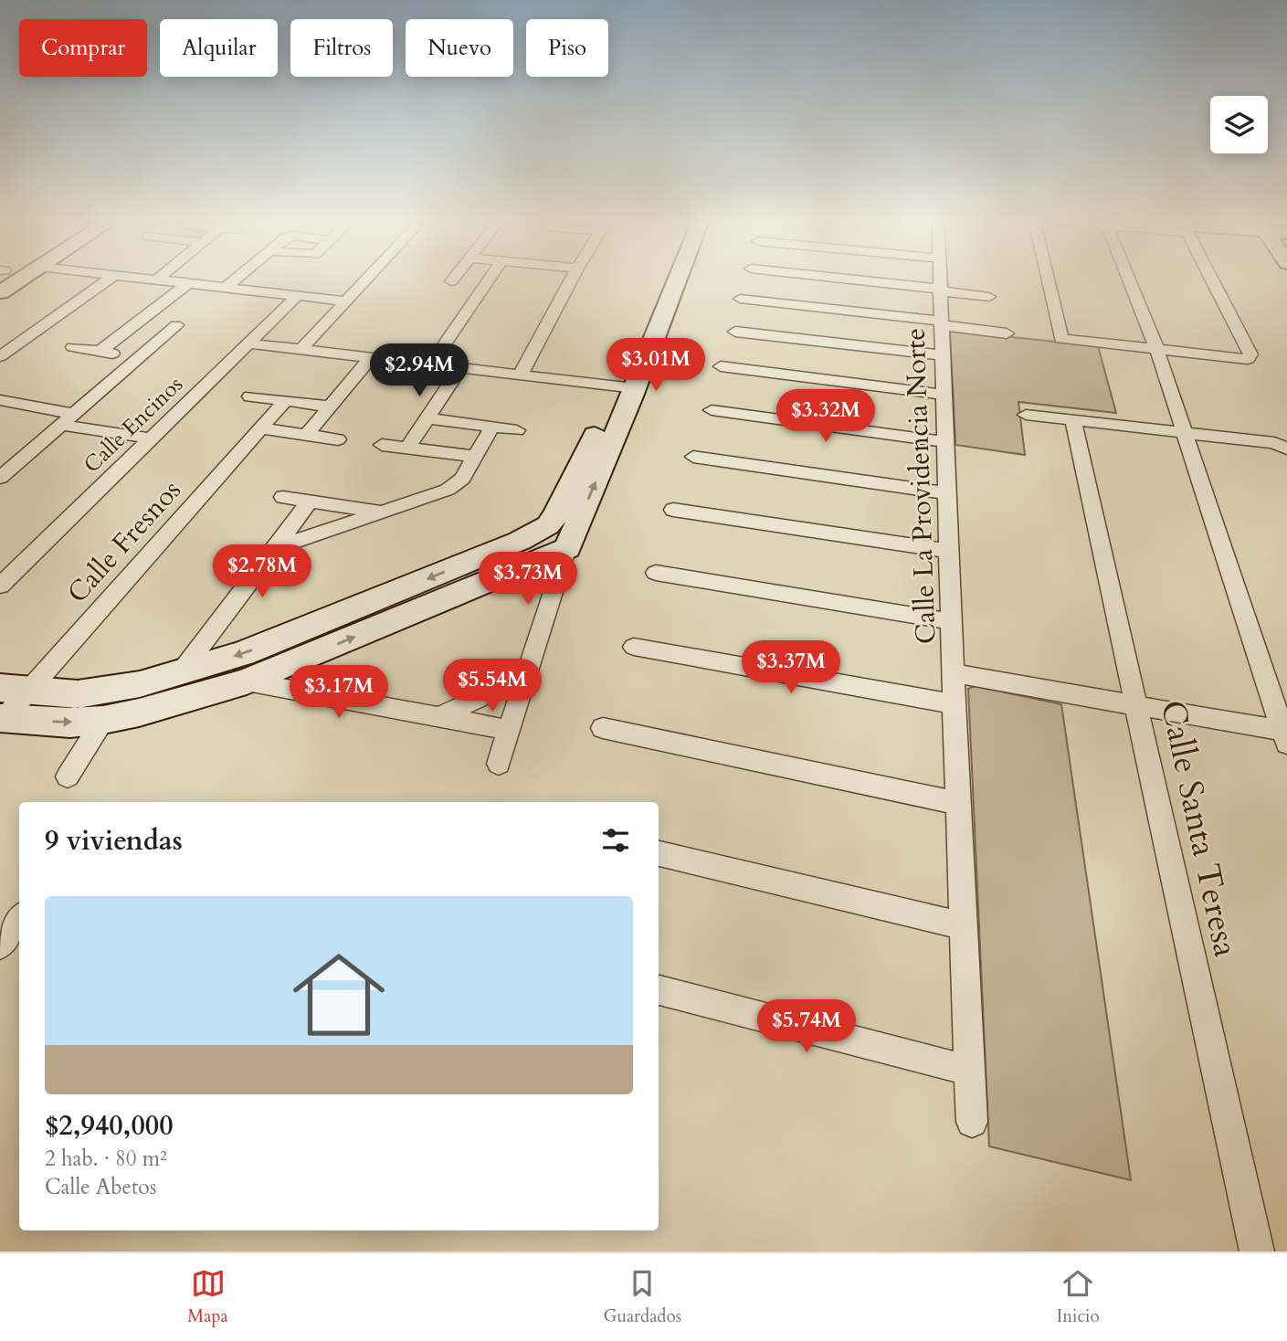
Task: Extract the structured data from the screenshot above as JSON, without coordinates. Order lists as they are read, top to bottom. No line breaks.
{"streets":{"street":["Calle Encinos","Calle La Providencia Norte","Calle Fresnos","Calle Santa Teresa"]},"page":{"chip":["Comprar","Alquilar","Filtros","Nuevo","Piso"],"price":["$3.01M","$2.94M","$3.32M","$2.78M","$3.73M","$3.37M","$5.54M","$3.17M","$5.74M"],"heading":"9 viviendas","list":[{"name":"$2,940,000","note":"2 hab. · 80 m² · Calle Abetos"}],"tabs":["Mapa","Guardados","Inicio"]}}
